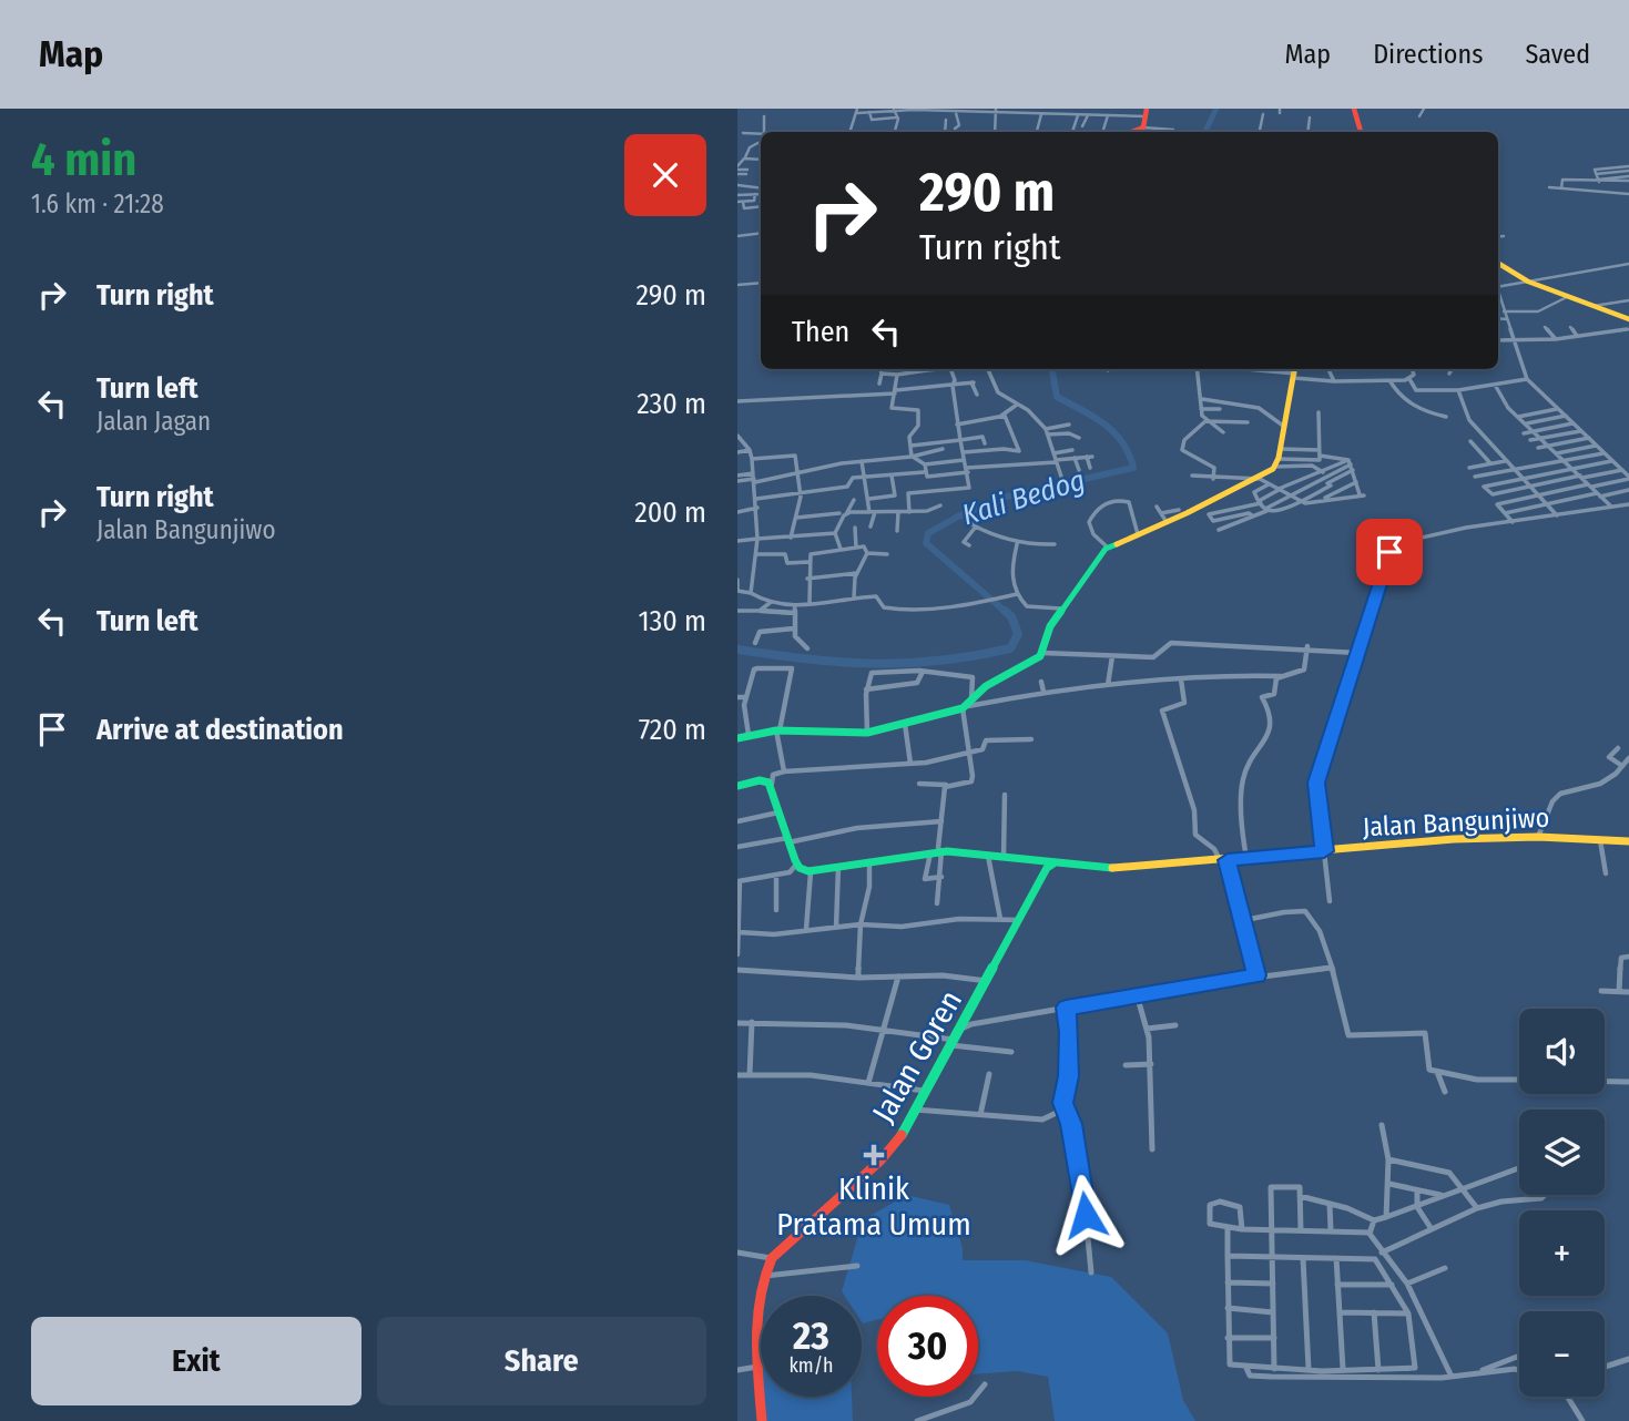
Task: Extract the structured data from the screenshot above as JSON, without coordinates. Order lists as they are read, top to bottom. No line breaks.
{"streets":{"street":["Jalan Bangunjiwo","Jalan Goren"]},"crossings":[["Jalan Bangunjiwo","Jalan Goren"]],"water":["Kali Bedog"],"places":{"health":["Klinik Pratama Umum"]},"page":{"header":"Map","nav":["Map","Directions","Saved"],"heading":["4 min","1.6 km · 21:28"],"turn":["290 m","Turn right"],"list":[{"name":"Turn right","value":"290 m"},{"name":"Turn left","note":"Jalan Jagan","value":"230 m"},{"name":"Turn right","note":"Jalan Bangunjiwo","value":"200 m"},{"name":"Turn left","value":"130 m"},{"name":"Arrive at destination","value":"720 m"}],"then":"Then","map_buttons":["+","−"],"speed":"23 km/h","limit":"30","buttons":["Exit","Share"]}}
